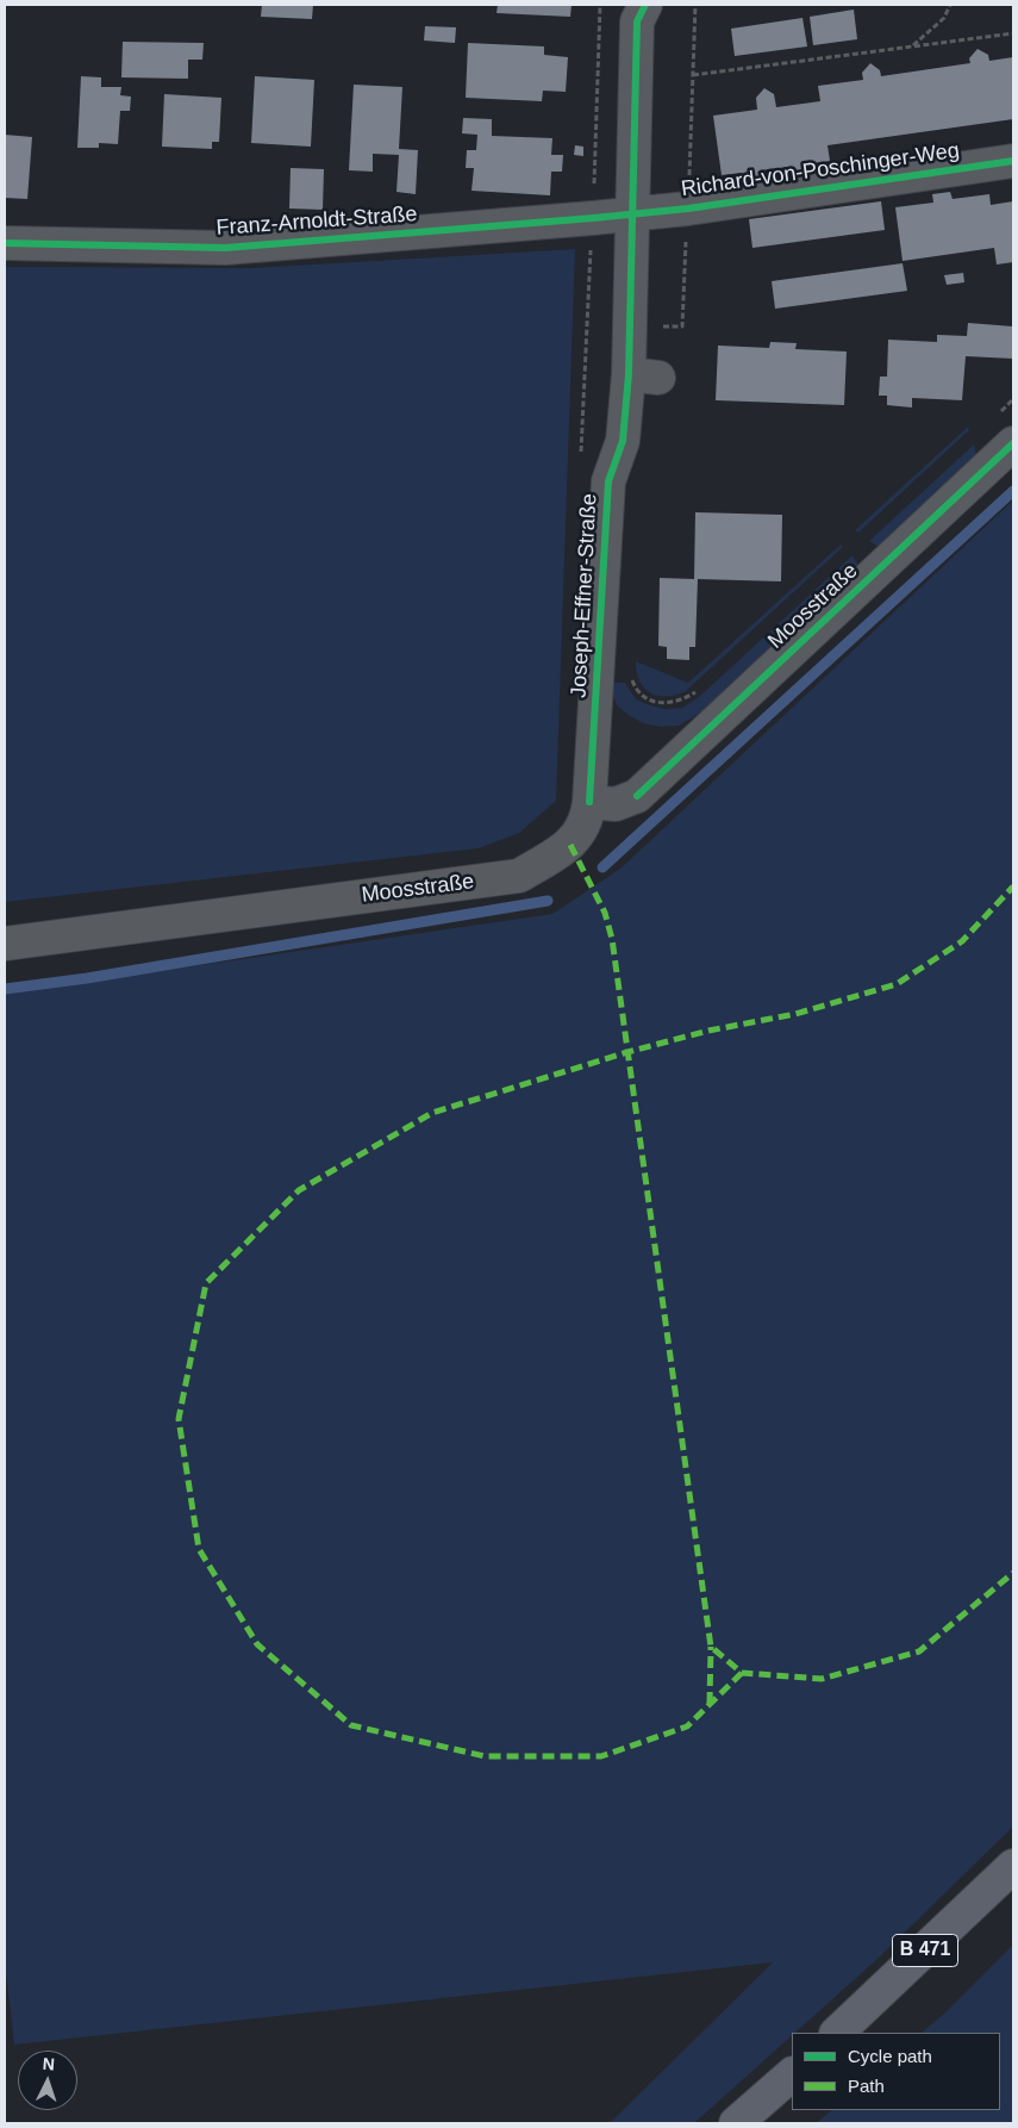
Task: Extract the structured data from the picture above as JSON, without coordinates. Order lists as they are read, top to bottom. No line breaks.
{"streets":{"highway":["B 471"],"street":["Richard-von-Poschinger-Weg","Franz-Arnoldt-Straße","Joseph-Effner-Straße","Moosstraße"]},"crossings":[["Richard-von-Poschinger-Weg","Franz-Arnoldt-Straße"],["Richard-von-Poschinger-Weg","Joseph-Effner-Straße"],["Franz-Arnoldt-Straße","Joseph-Effner-Straße"],["Joseph-Effner-Straße","Moosstraße"]],"legend":["Cycle path","Path"],"north":"top"}
